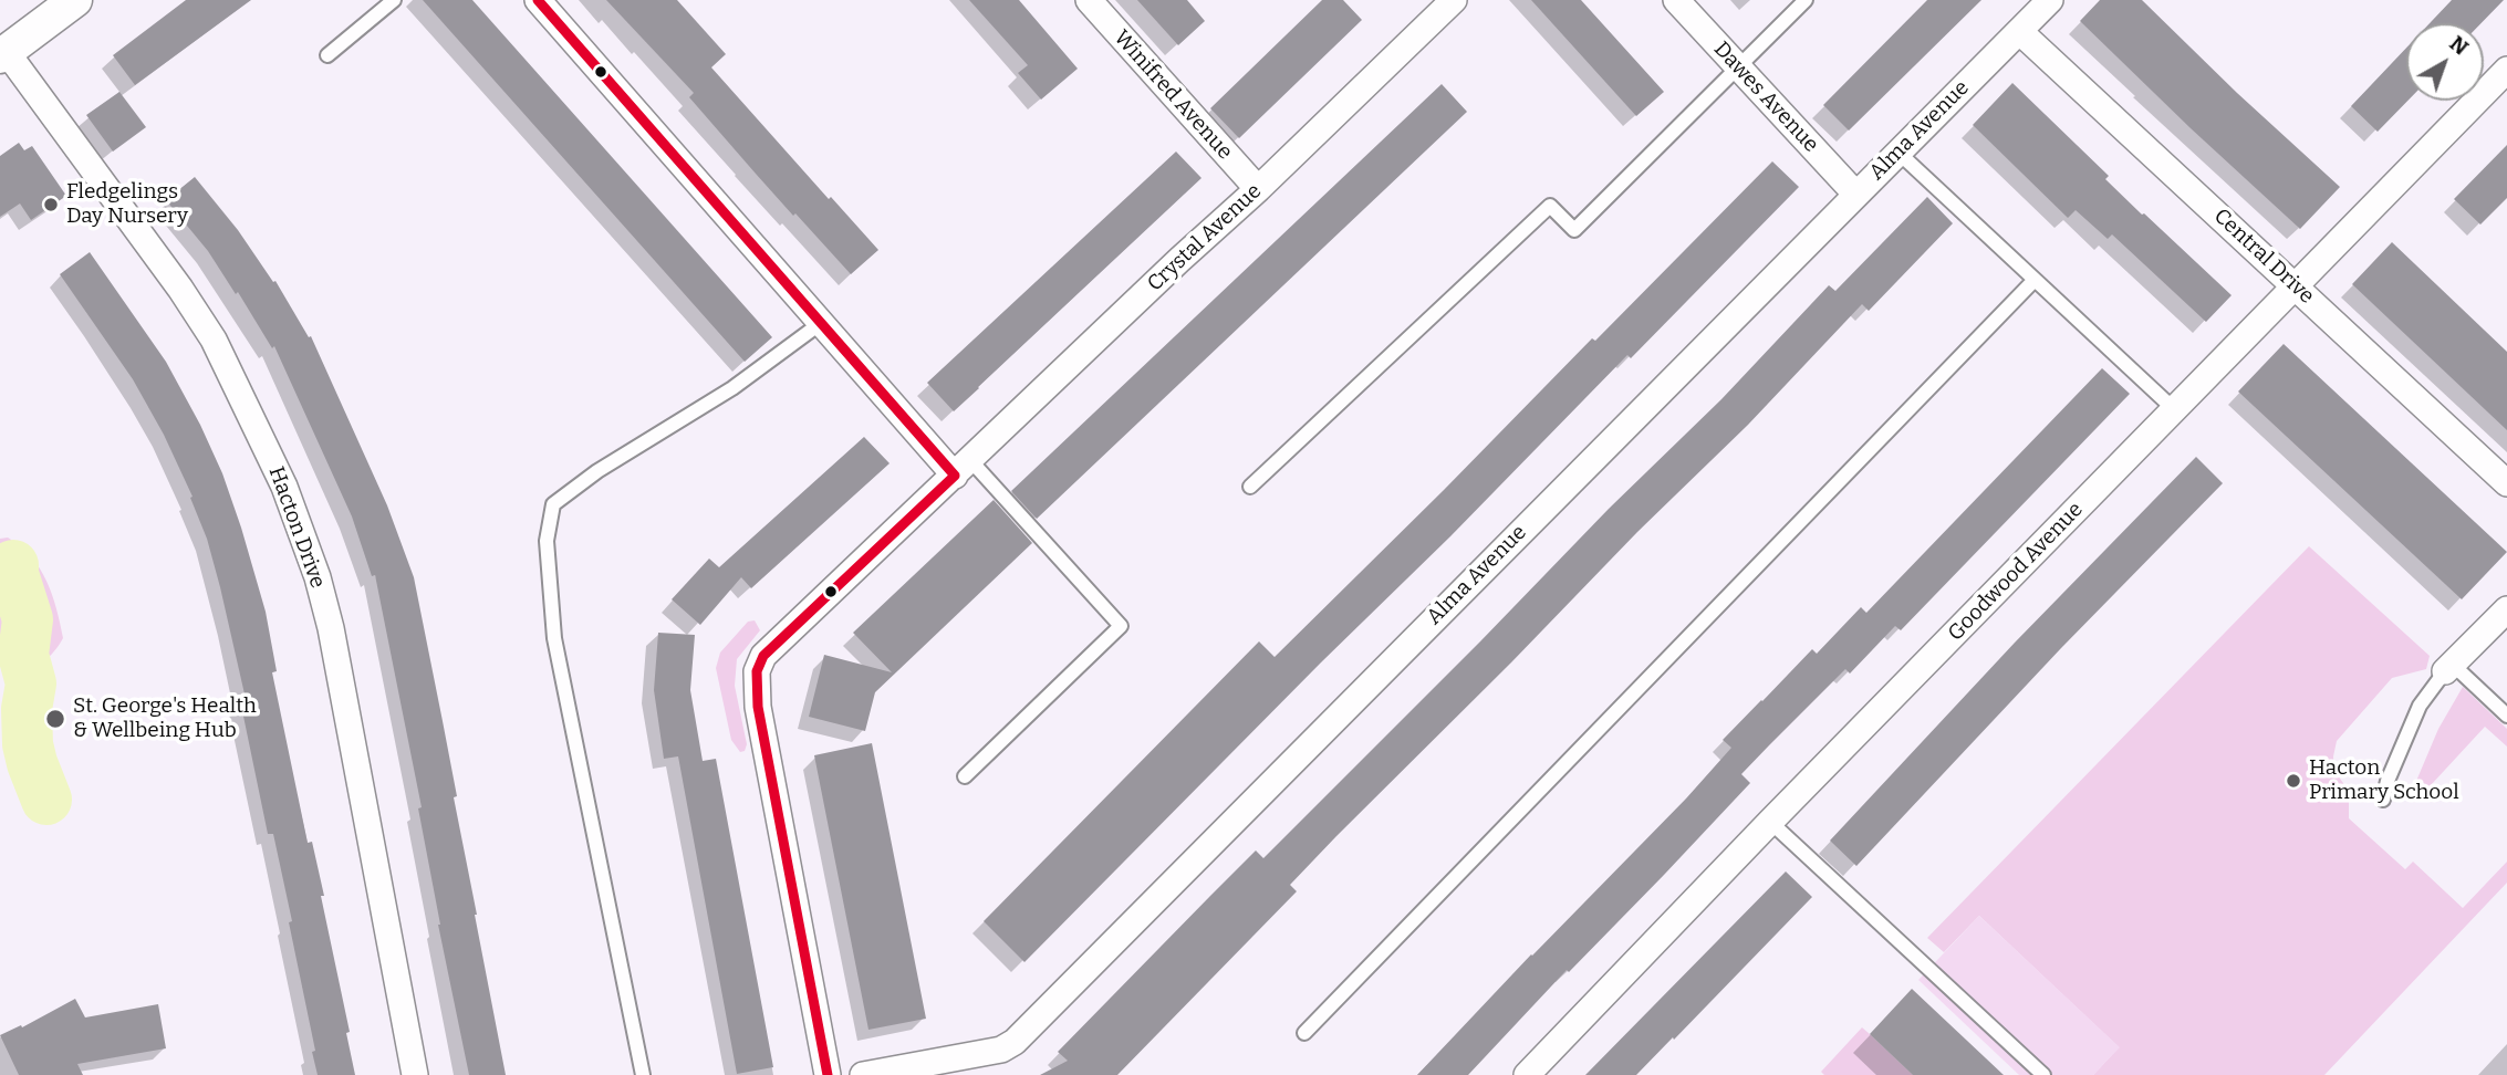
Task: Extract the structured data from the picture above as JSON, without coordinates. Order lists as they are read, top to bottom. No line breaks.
{"streets":{"street":["Winifred Avenue","Dawes Avenue","Alma Avenue","Crystal Avenue","Central Drive","Hacton Drive","Goodwood Avenue"]},"crossings":[["Winifred Avenue","Crystal Avenue"],["Dawes Avenue","Alma Avenue"],["Alma Avenue","Central Drive"],["Central Drive","Goodwood Avenue"]],"places":["Fledgelings Day Nursery","St. George's Health & Wellbeing Hub","Hacton Primary School"],"north":"top right"}
